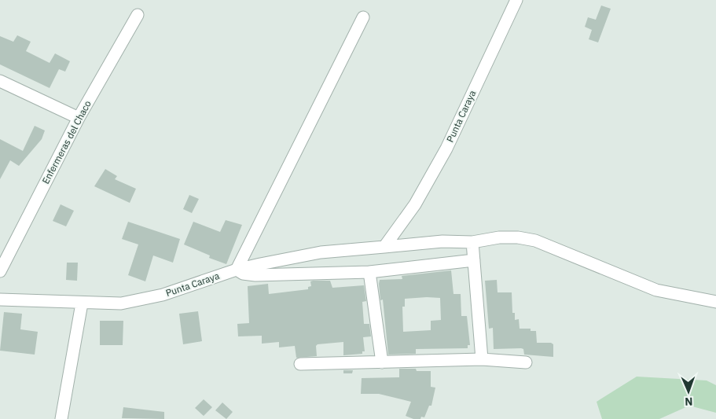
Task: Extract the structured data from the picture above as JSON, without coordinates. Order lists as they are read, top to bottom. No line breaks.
{"streets":{"street":["Punta Caraya","Enfermeras del Chaco"]},"north":"bottom"}
